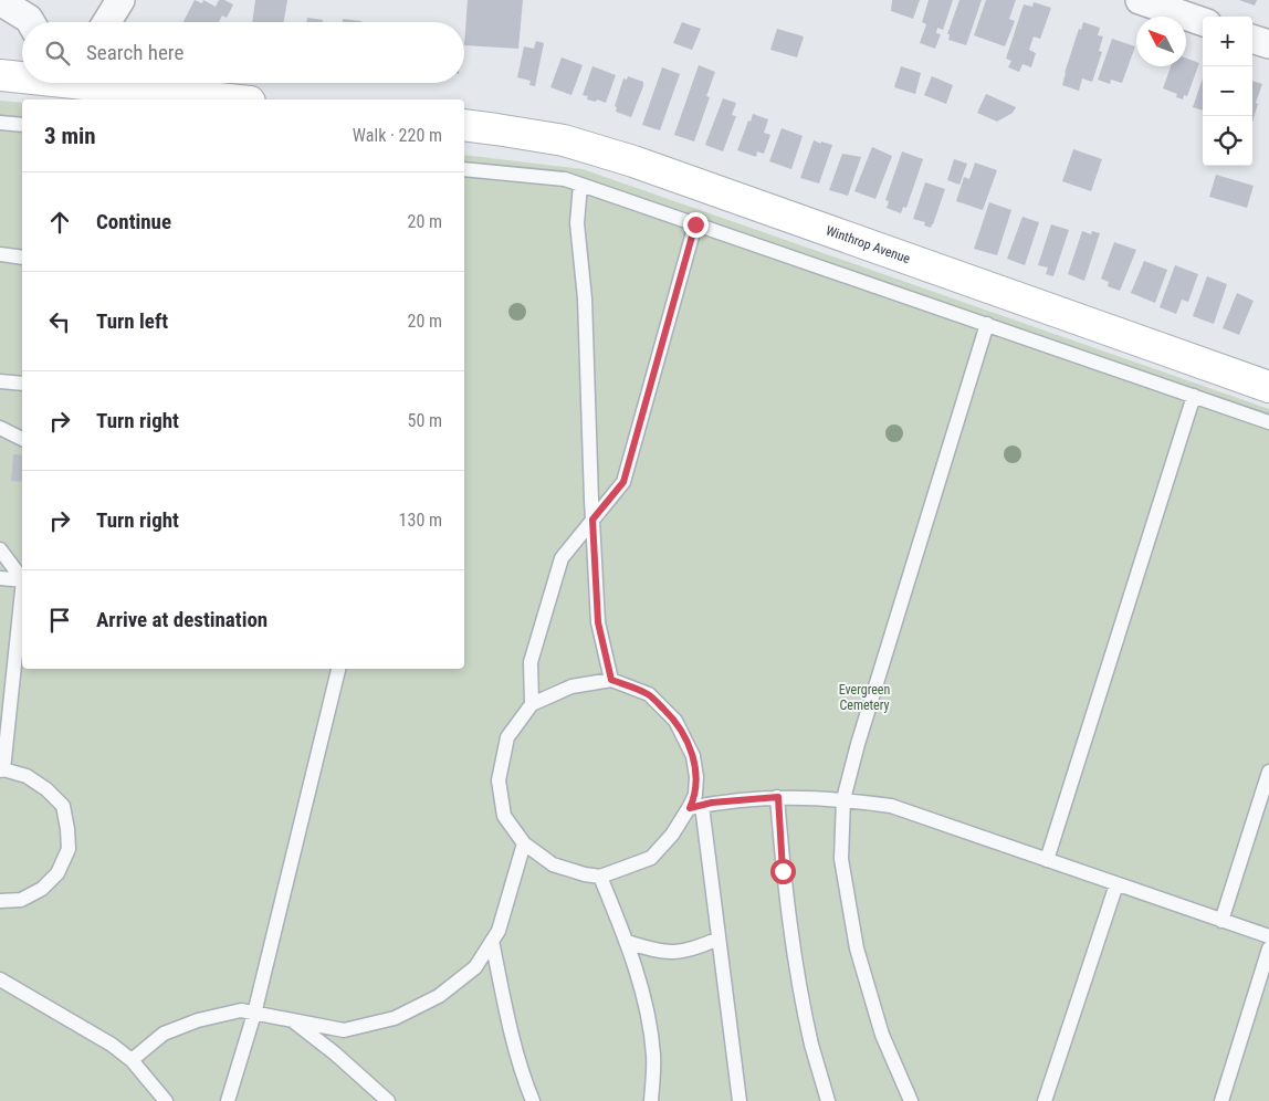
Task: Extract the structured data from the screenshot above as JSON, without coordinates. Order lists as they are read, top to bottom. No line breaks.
{"streets":{"main road":["Winthrop Avenue"]},"parks":["Evergreen Cemetery"],"north":"top left","page":{"map_buttons":["+","−"],"search":"Search here","heading":["3 min","Walk · 220 m"],"list":[["Continue","20 m"],["Turn left","20 m"],["Turn right","50 m"],["Turn right","130 m"],"Arrive at destination"]}}
